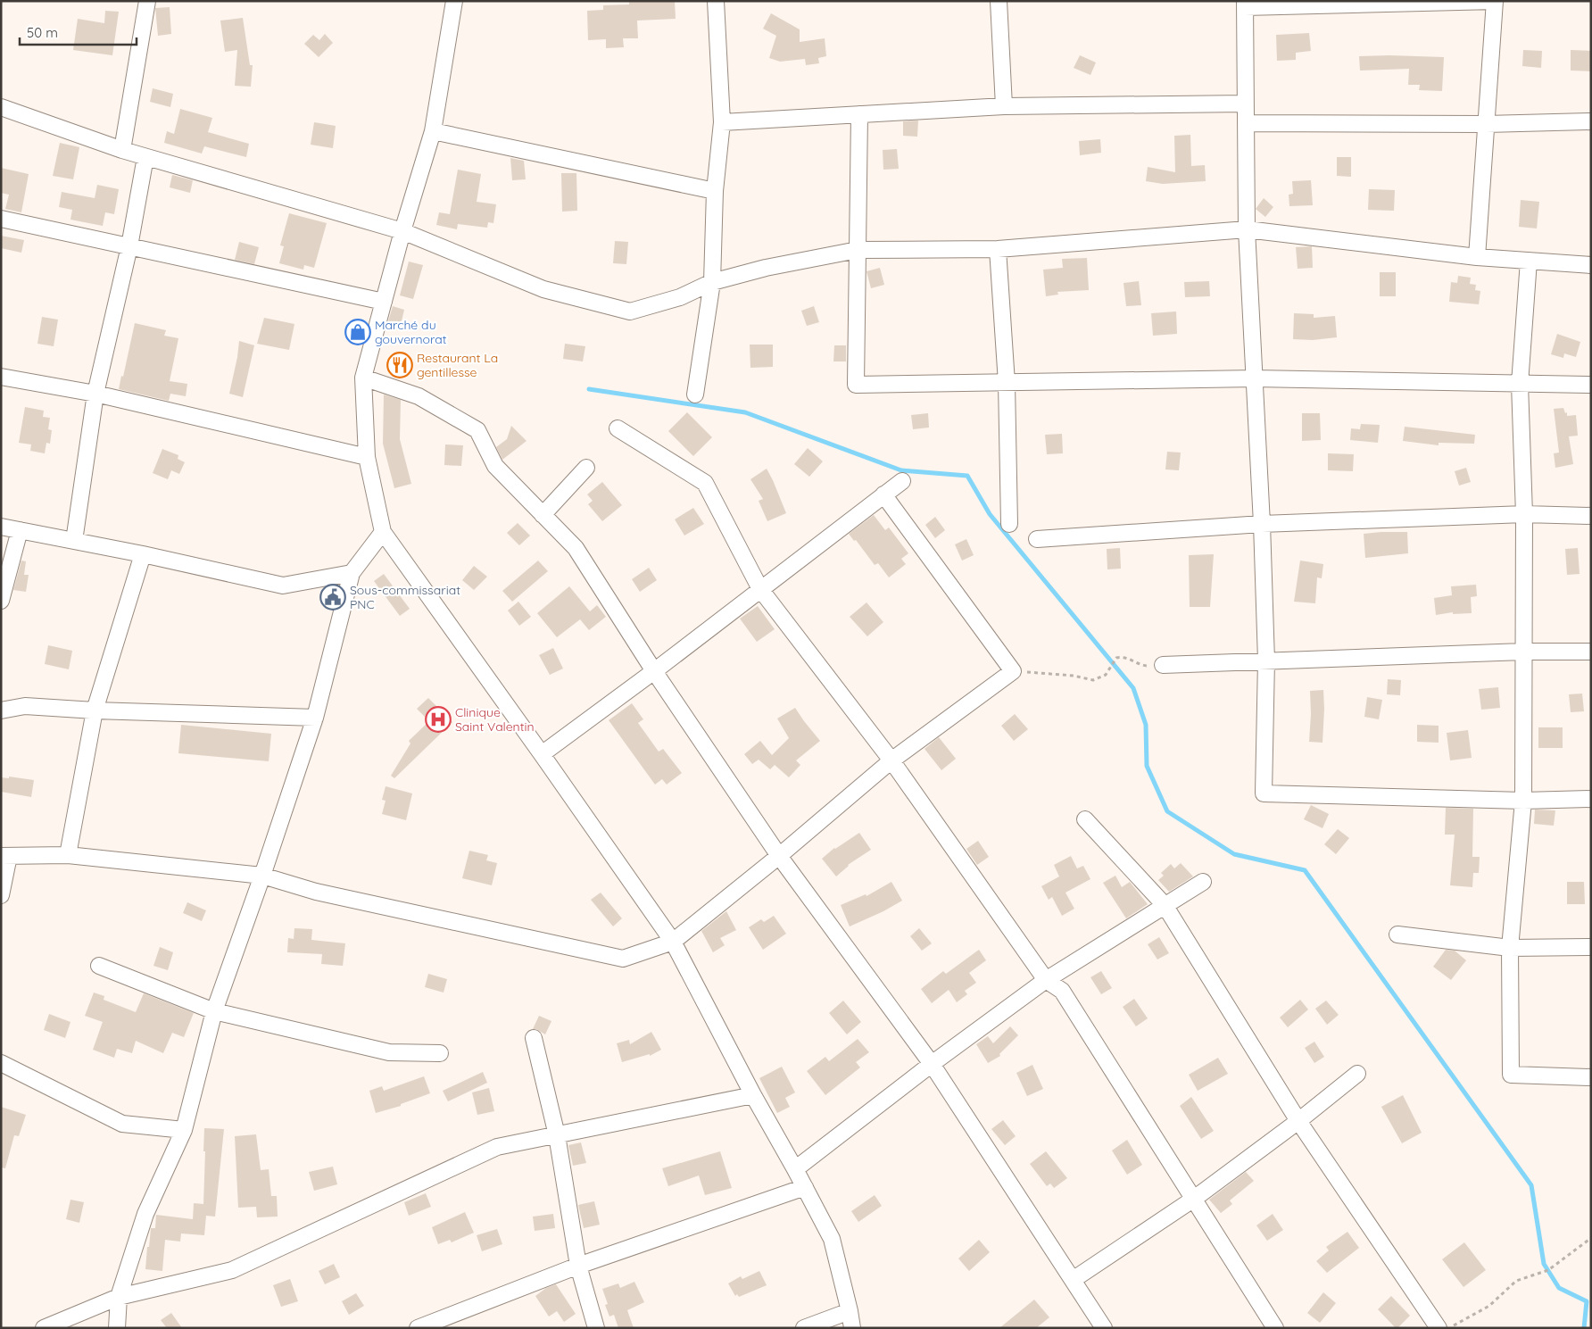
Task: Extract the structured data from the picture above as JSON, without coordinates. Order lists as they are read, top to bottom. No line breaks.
{"places":{"shop":["Marché du gouvernorat"],"restaurant":["Restaurant La gentillesse"],"public building":["Sous-commissariat PNC"],"hospital":["Clinique Saint Valentin"]},"scale_bar":"50 m"}
